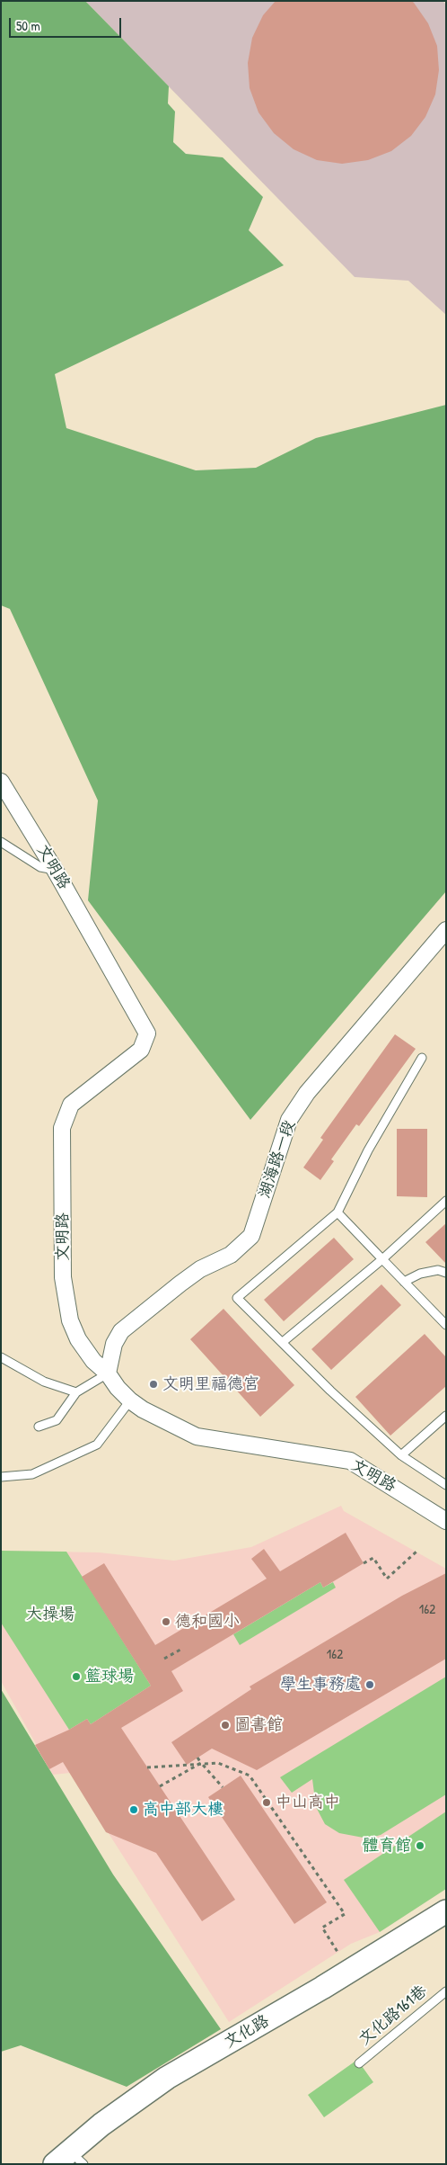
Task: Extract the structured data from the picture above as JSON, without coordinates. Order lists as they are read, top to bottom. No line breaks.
{"streets":{"street":["文明路","湖海路一段","文化路"],"lane":["文化路161巷"]},"crossings":[["文明路","湖海路一段"]],"parks":["大操場"],"places":["文明里福德宮","德和國小","籃球場","學生事務處","圖書館","中山高中","高中部大樓","體育館"],"house_numbers":["162","162"],"scale_bar":"50 m"}
